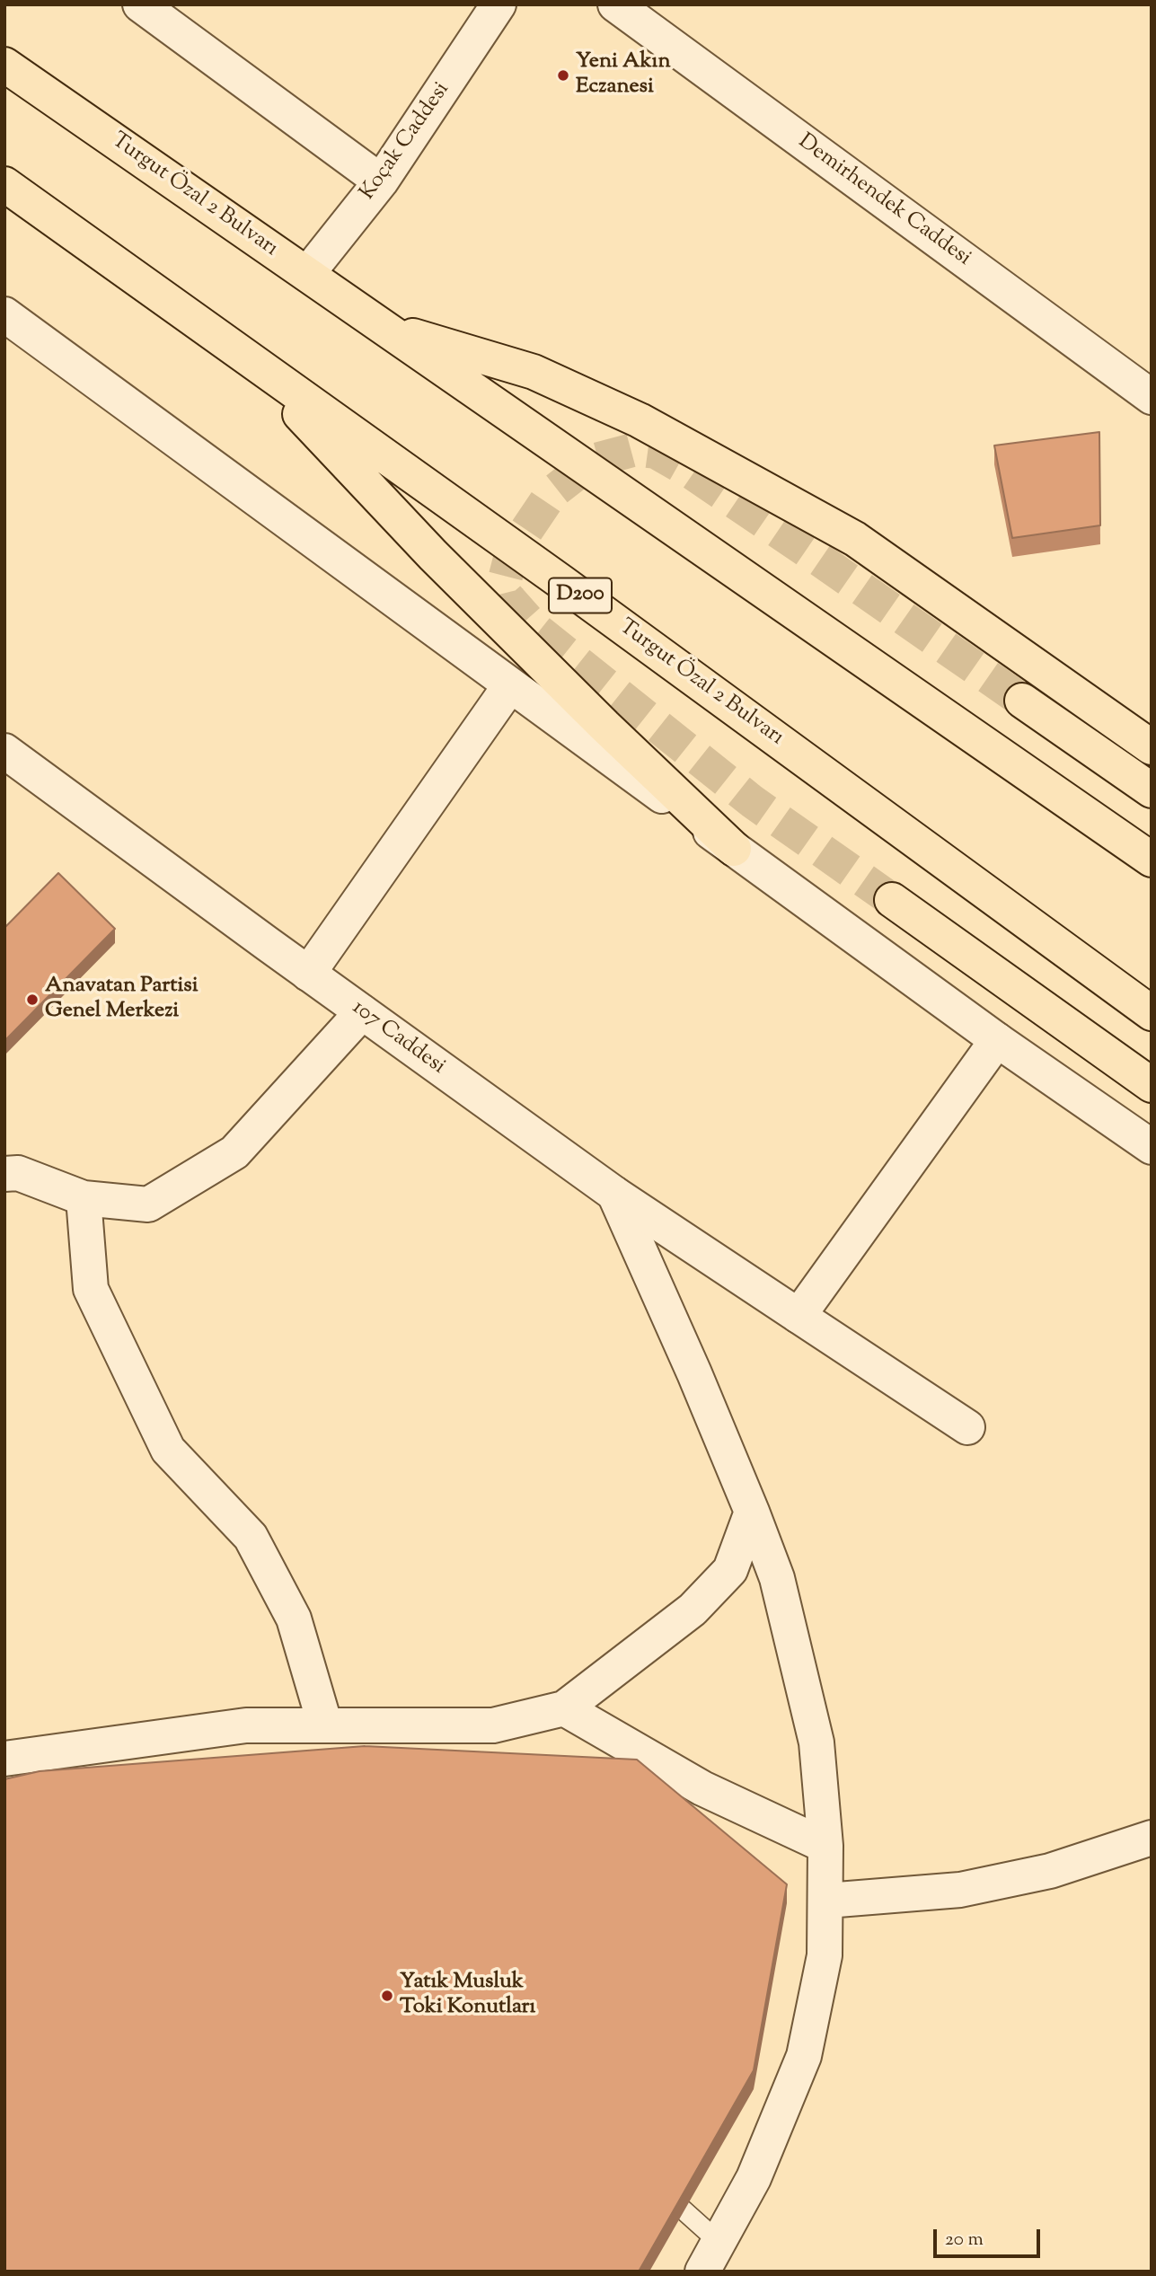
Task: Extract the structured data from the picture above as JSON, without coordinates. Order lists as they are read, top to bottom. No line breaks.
{"streets":{"highway":["Turgut Özal 2 Bulvarı","D200"],"street":["Koçak Caddesi","Demirhendek Caddesi","107 Caddesi"]},"crossings":[["Koçak Caddesi","Turgut Özal 2 Bulvarı"]],"places":["Yeni Akın Eczanesi","Anavatan Partisi Genel Merkezi","Yatık Musluk Toki Konutları"],"scale_bar":"20 m"}
